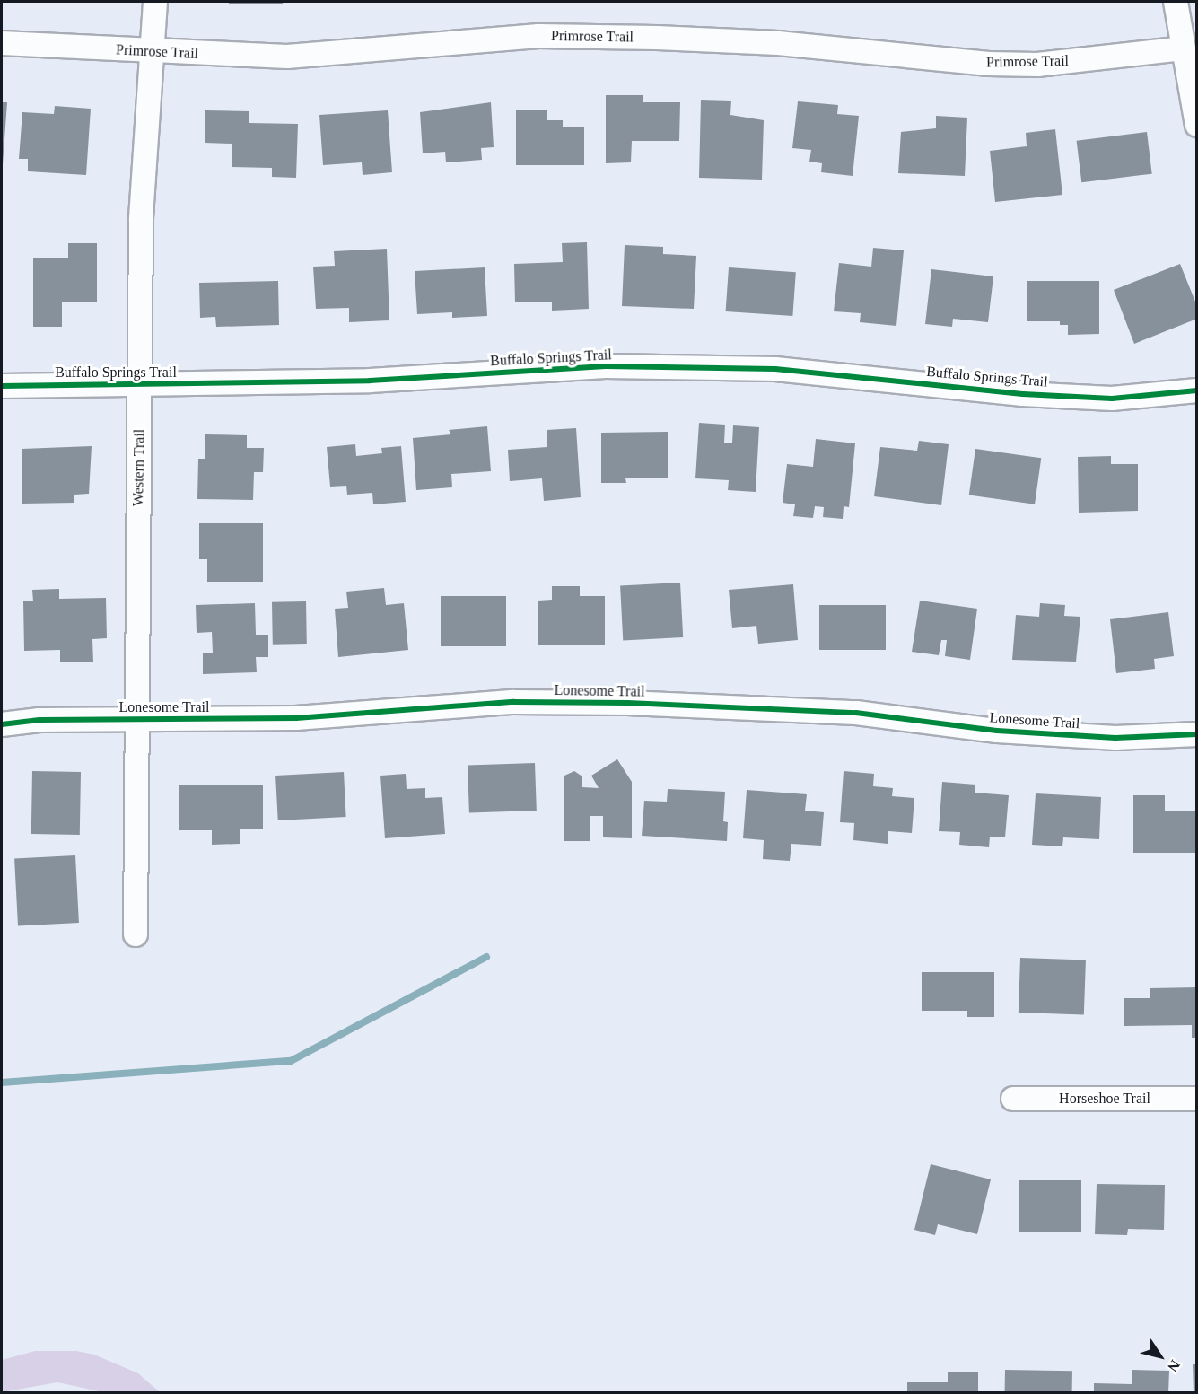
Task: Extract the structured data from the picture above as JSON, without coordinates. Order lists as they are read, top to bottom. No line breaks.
{"streets":{"street":["Primrose Trail","Buffalo Springs Trail","Western Trail","Lonesome Trail","Horseshoe Trail"]},"crossings":[["Primrose Trail","Western Trail"],["Buffalo Springs Trail","Western Trail"],["Western Trail","Lonesome Trail"]],"north":"bottom right"}
